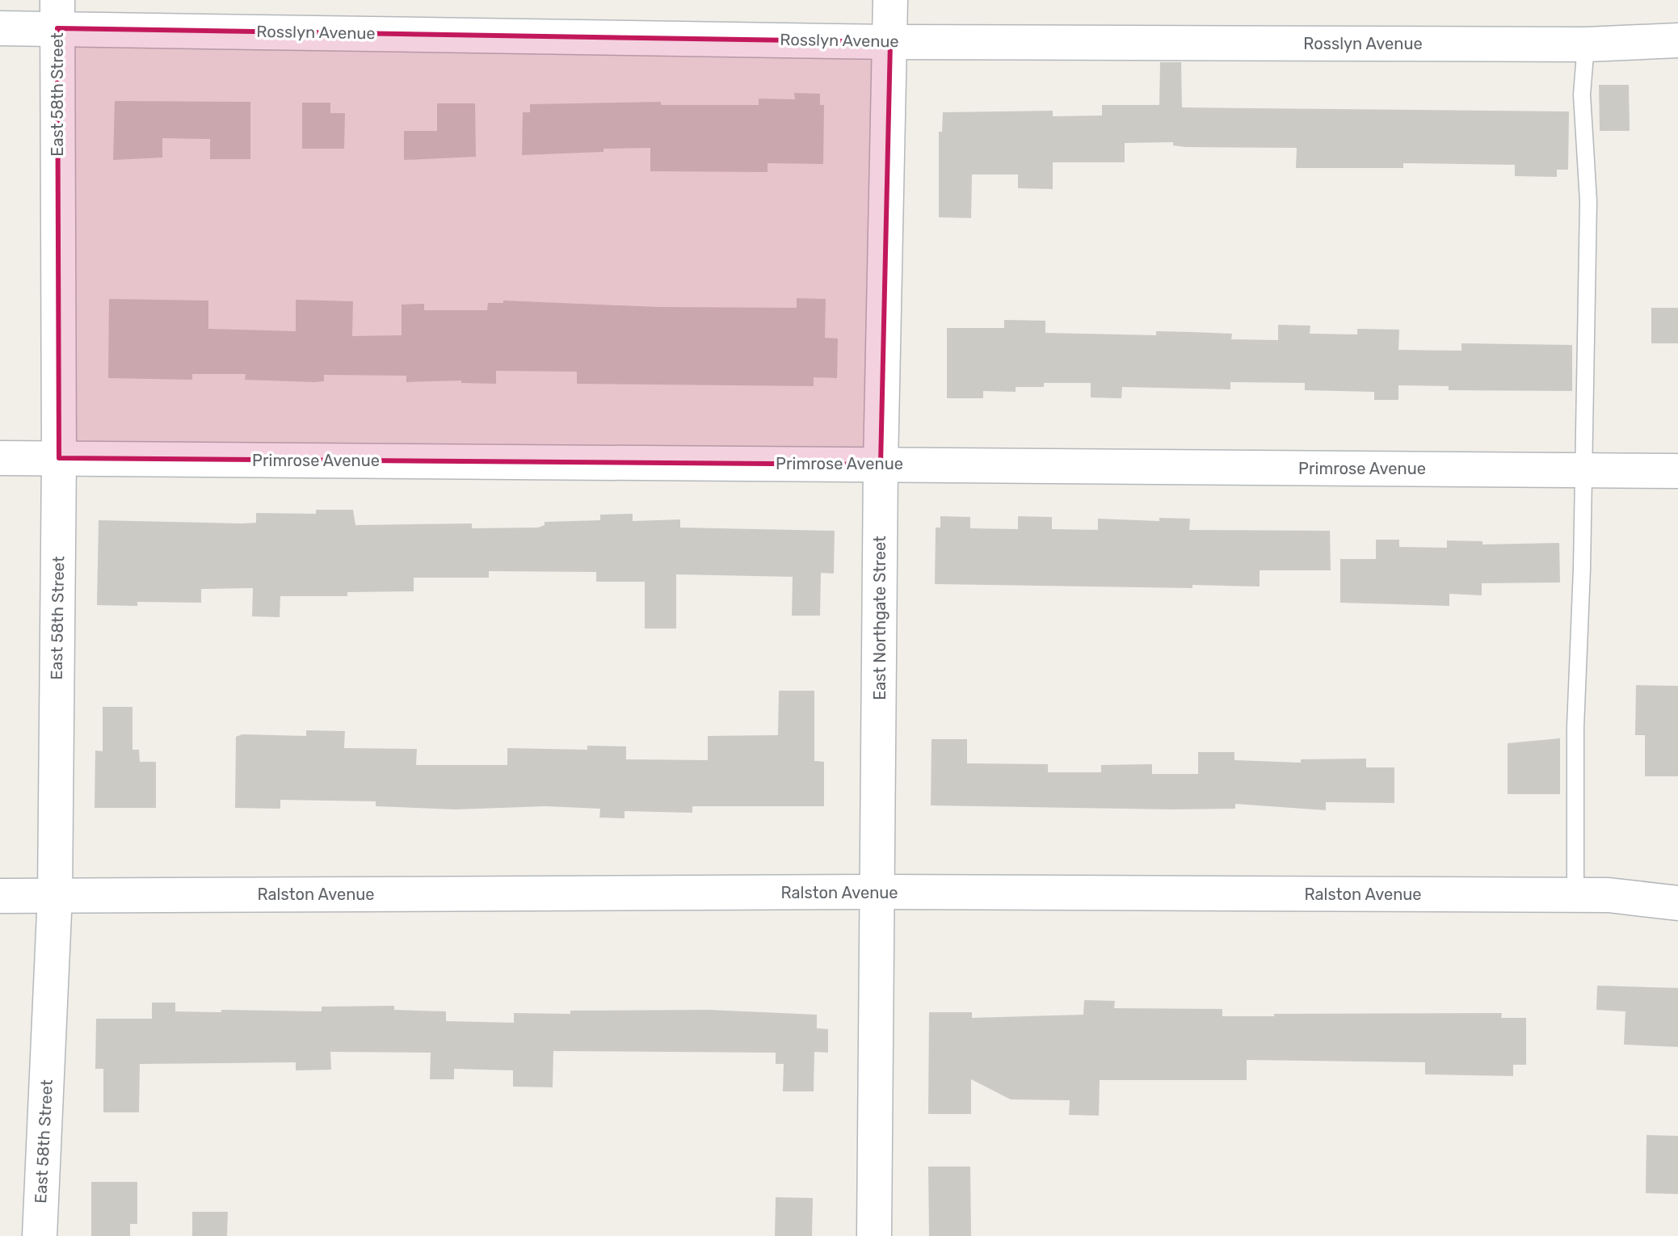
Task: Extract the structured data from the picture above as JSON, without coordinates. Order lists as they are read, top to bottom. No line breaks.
{"streets":{"street":["Rosslyn Avenue","East 58th Street","Primrose Avenue","East Northgate Street","Ralston Avenue"]},"crossings":[["Rosslyn Avenue","East 58th Street"],["Rosslyn Avenue","East Northgate Street"],["East 58th Street","Primrose Avenue"],["East 58th Street","Ralston Avenue"],["Primrose Avenue","East Northgate Street"],["East Northgate Street","Ralston Avenue"]]}
